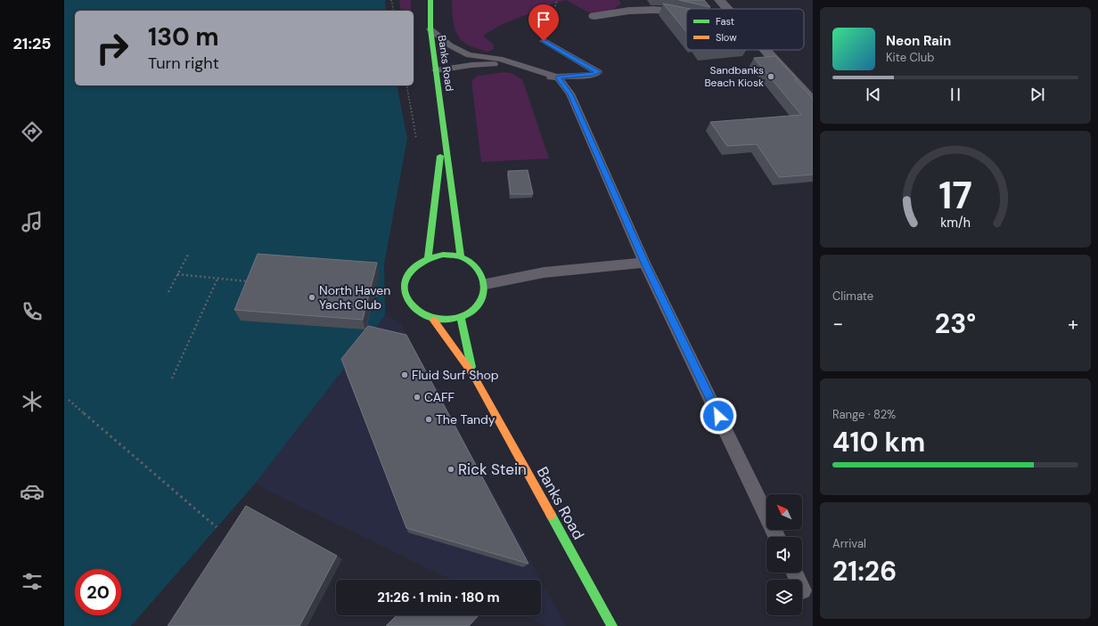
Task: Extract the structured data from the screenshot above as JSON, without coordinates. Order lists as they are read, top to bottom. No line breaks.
{"streets":{"main road":["Banks Road"]},"places":["Sandbanks Beach Kiosk","North Haven Yacht Club","Fluid Surf Shop","CAFF","The Tandy","Rick Stein"],"legend":["Fast","Slow"],"north":"top left","page":{"tabs":"21:25","turn":["130 m","Turn right"],"song":["Neon Rain","Kite Club"],"tile":["Climate",["Range · 82%","410 km"],["Arrival","21:26"]],"heat":["−","23°","+"],"limit":"20","trip":"21:26 · 1 min · 180 m","gauge":["17","km/h"]}}
